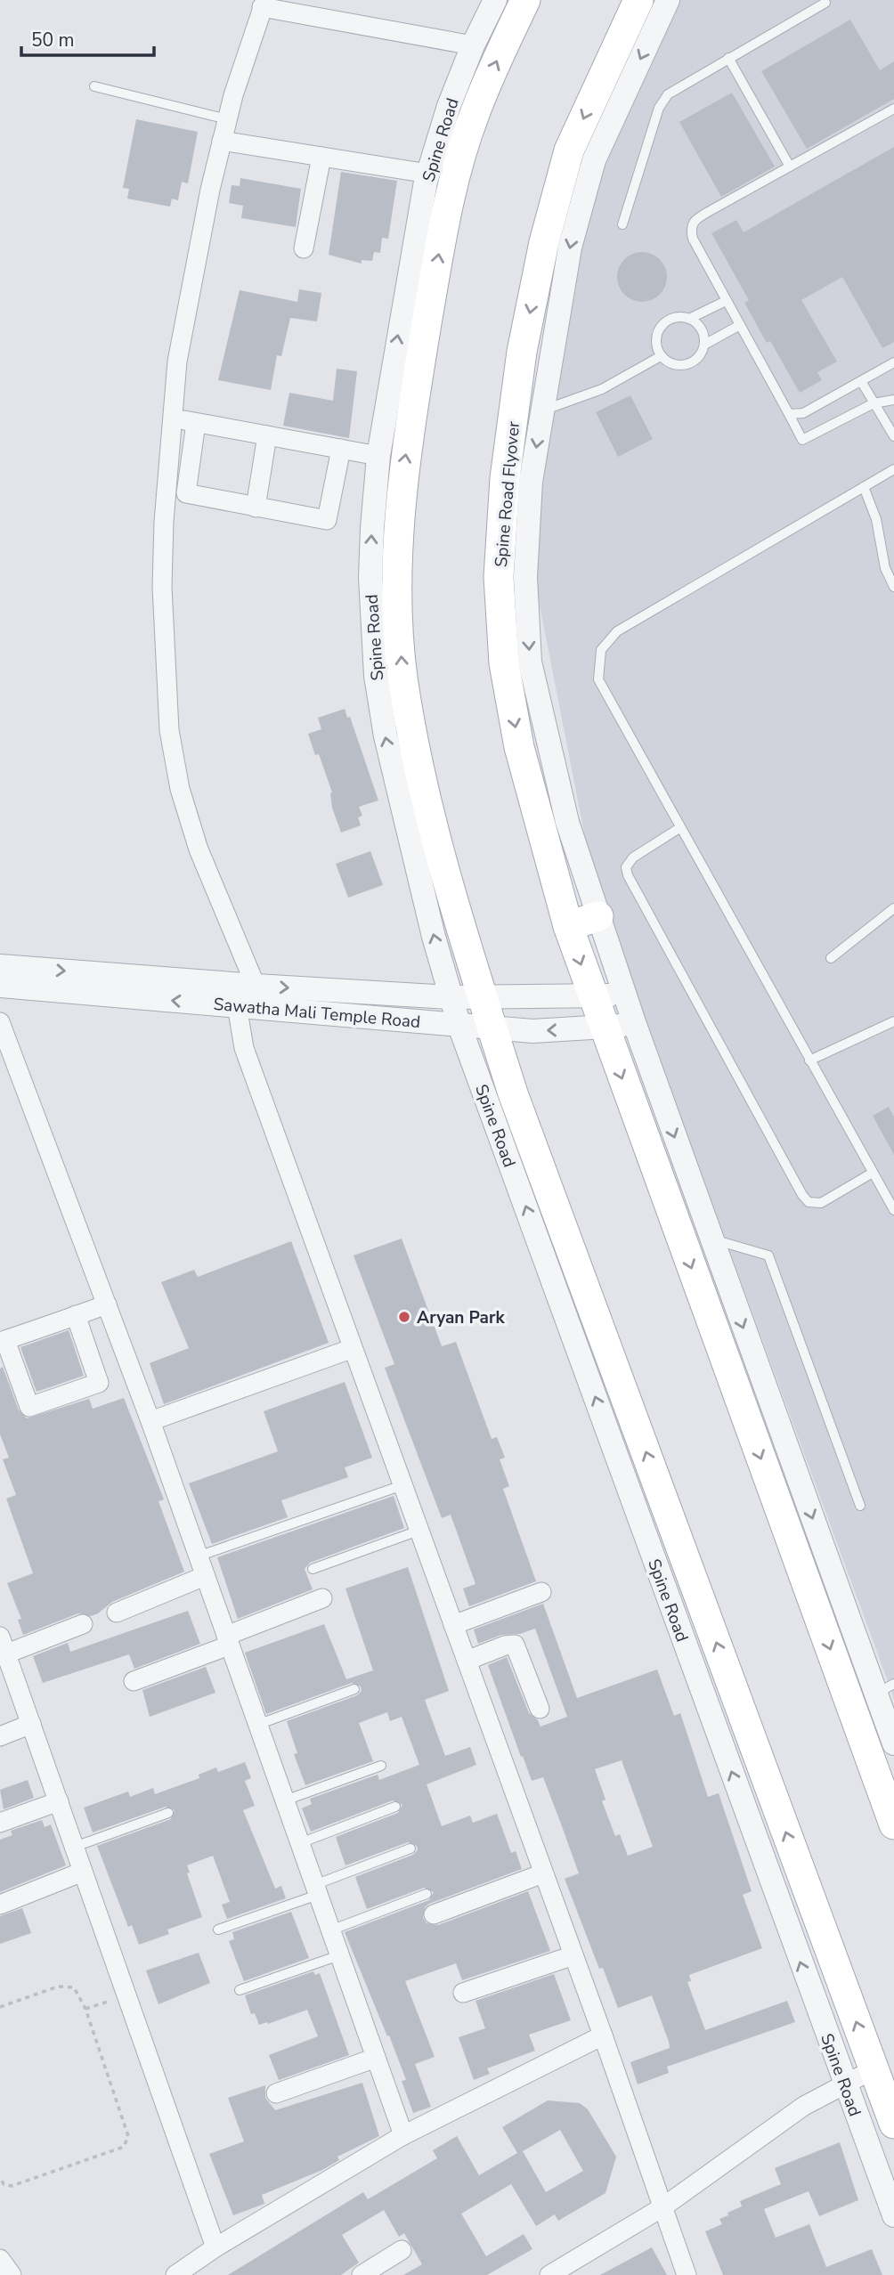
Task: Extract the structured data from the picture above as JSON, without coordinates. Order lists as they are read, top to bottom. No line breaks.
{"streets":{"main road":["Spine Road","Spine Road Flyover"],"street":["Sawatha Mali Temple Road"]},"crossings":[["Spine Road","Sawatha Mali Temple Road"],["Spine Road Flyover","Sawatha Mali Temple Road"]],"places":["Aryan Park"],"scale_bar":"50 m"}
